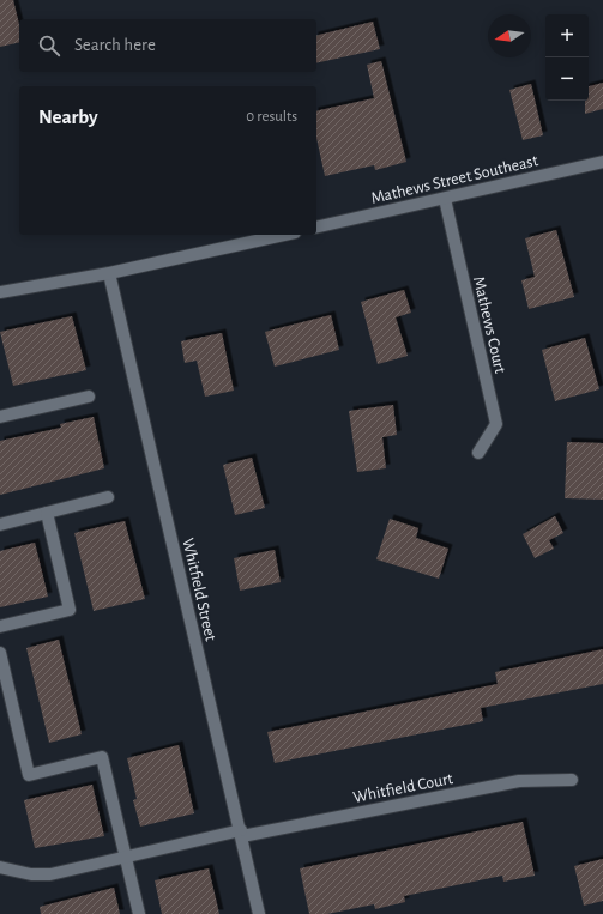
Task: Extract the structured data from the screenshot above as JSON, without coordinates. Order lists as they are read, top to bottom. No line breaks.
{"streets":{"street":["Mathews Street Southeast","Mathews Court","Whitfield Street","Whitfield Court"]},"crossings":[["Mathews Street Southeast","Mathews Court"],["Whitfield Street","Whitfield Court"]],"north":"left","page":{"map_buttons":["+","−"],"search":"Search here","heading":["Nearby","0 results"]}}
